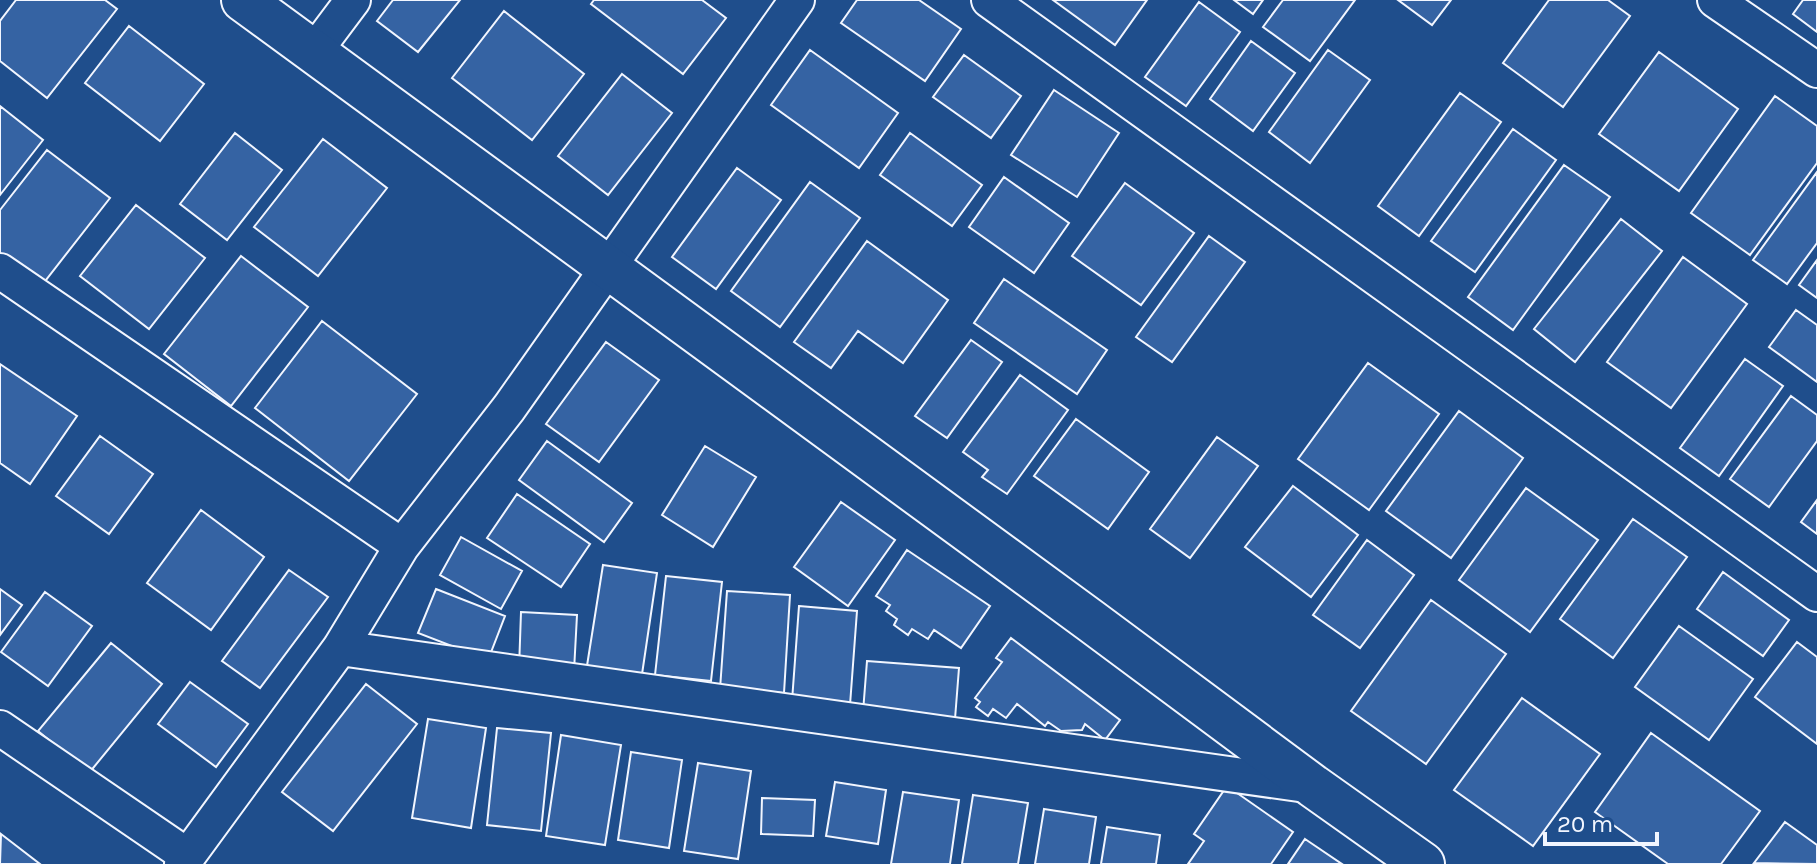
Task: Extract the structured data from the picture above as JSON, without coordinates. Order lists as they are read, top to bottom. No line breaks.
{"scale_bar":"20 m"}
